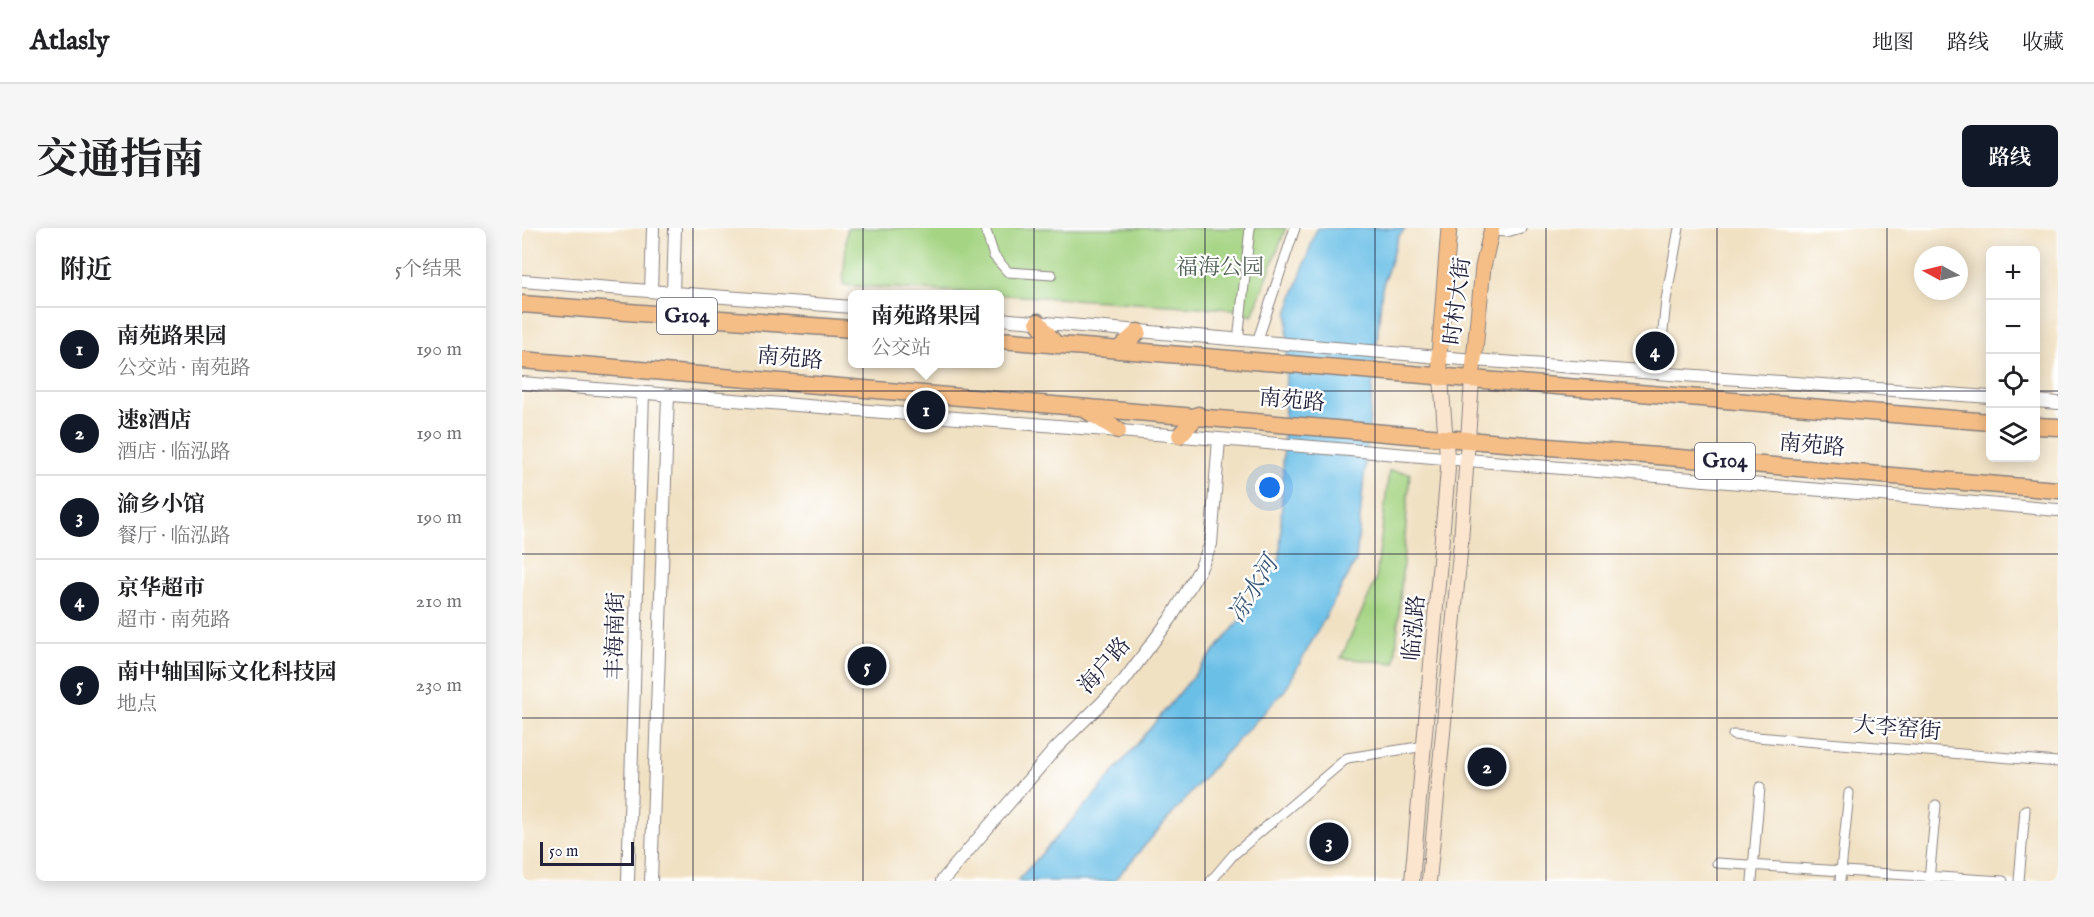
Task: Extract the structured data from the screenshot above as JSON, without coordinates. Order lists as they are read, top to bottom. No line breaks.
{"streets":{"highway":["G104","南苑路"],"main road":["时村大街","临泓路"],"street":["丰海南街","海户路","大李窑街"]},"crossings":[["时村大街","南苑路"],["时村大街","临泓路"],["南苑路","临泓路"]],"water":["凉水河"],"parks":["福海公园"],"scale_bar":"50 m","north":"left","page":{"header":"Atlasly","nav":["地图","路线","收藏"],"title":"交通指南","buttons":"路线","heading":["附近","5个结果"],"map_buttons":["+","−"],"popup":["南苑路果园","公交站"],"list":[{"mark":"1","name":"南苑路果园","note":"公交站 · 南苑路","value":"190 m"},{"mark":"2","name":"速8酒店","note":"酒店 · 临泓路","value":"190 m"},{"mark":"3","name":"渝乡小馆","note":"餐厅 · 临泓路","value":"190 m"},{"mark":"4","name":"京华超市","note":"超市 · 南苑路","value":"210 m"},{"mark":"5","name":"南中轴国际文化科技园","note":"地点","value":"230 m"}],"pins":["4","1","5","2","3"],"scale":"50 m"}}
